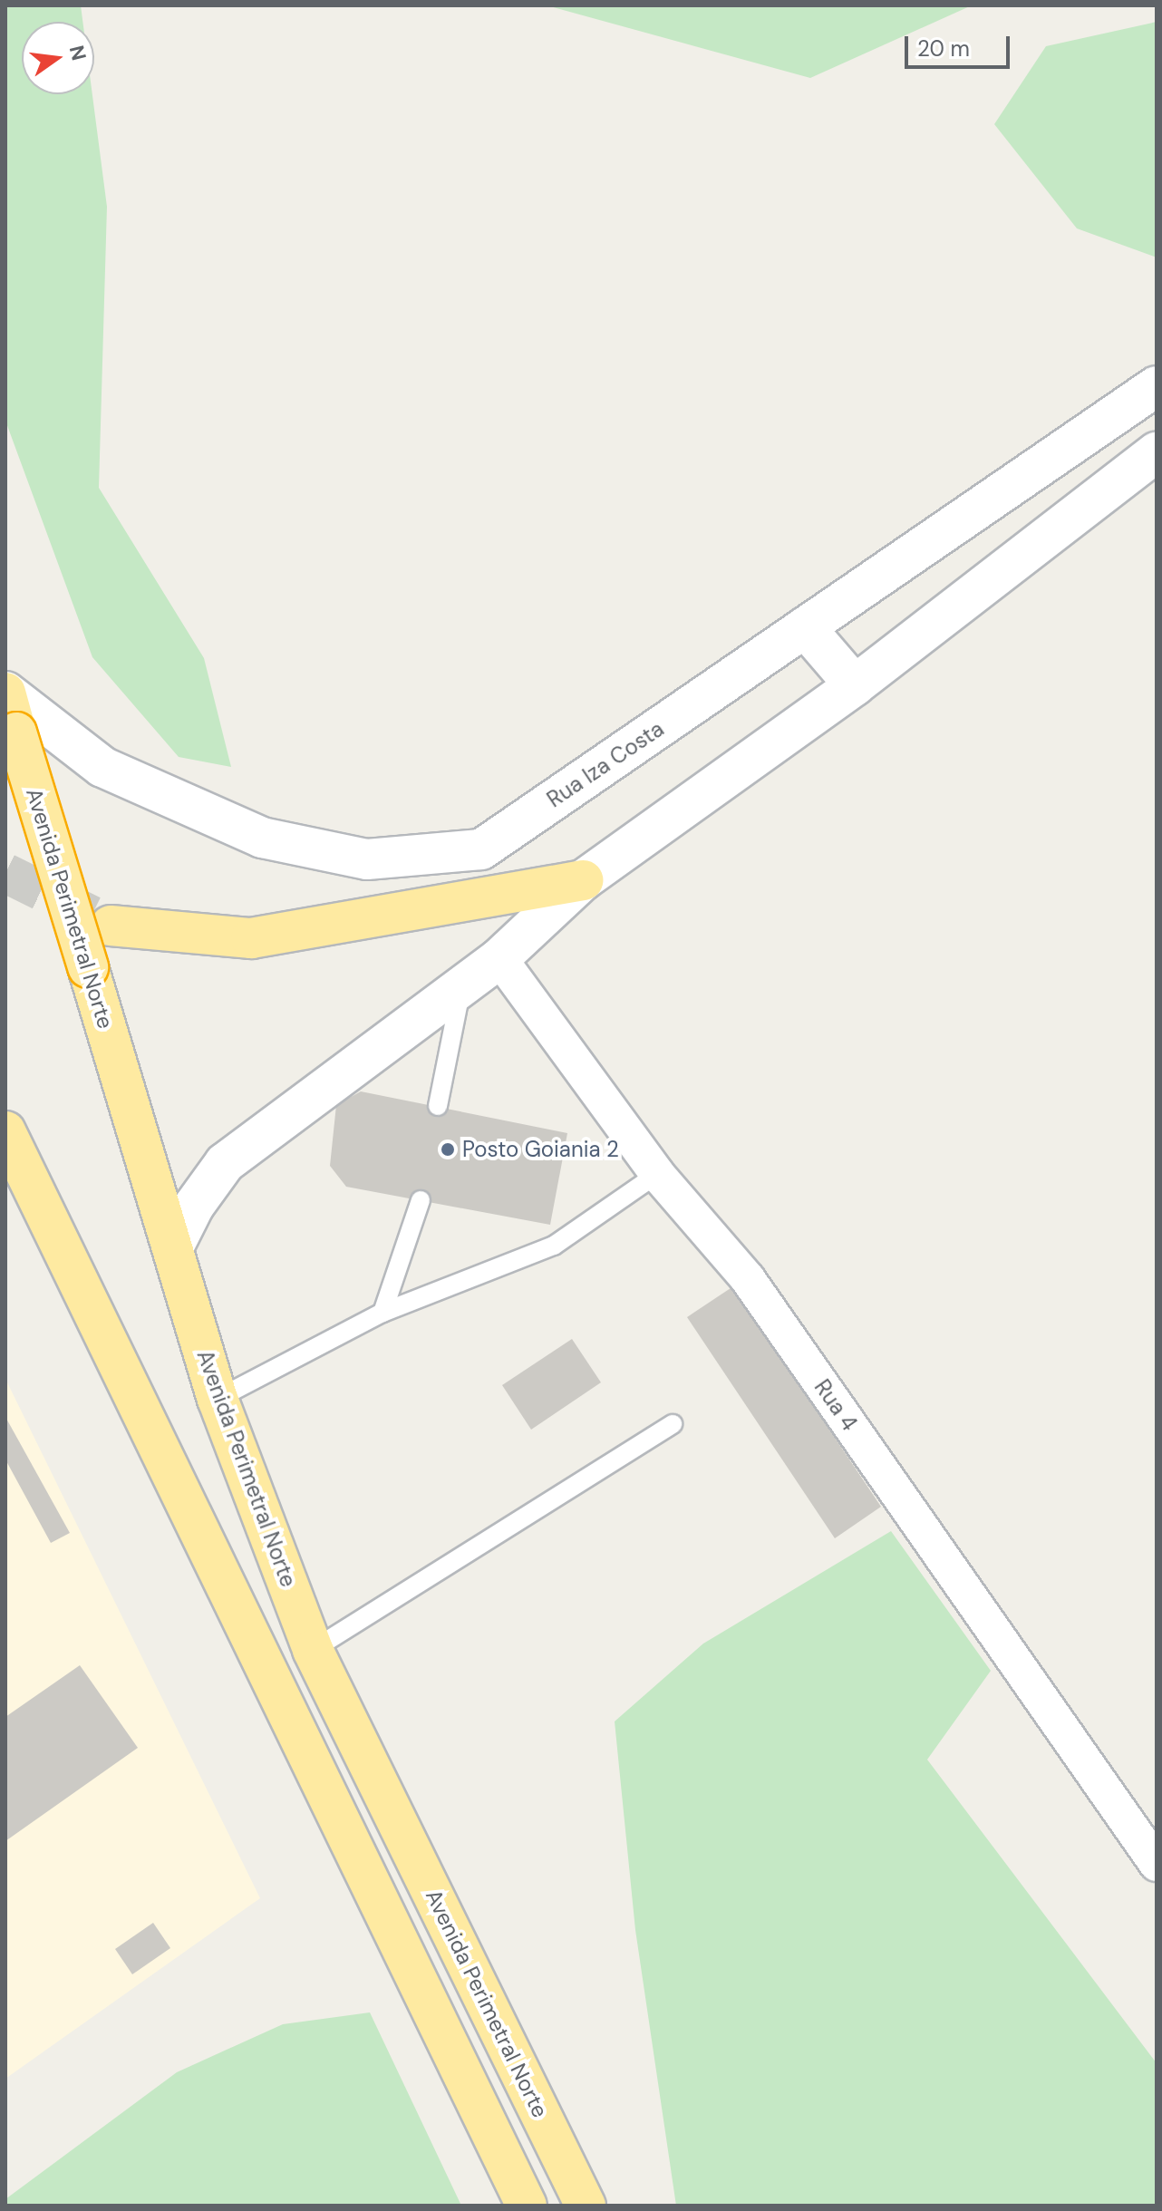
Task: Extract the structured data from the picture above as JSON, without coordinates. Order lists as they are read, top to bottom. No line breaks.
{"streets":{"highway":["Avenida Perimetral Norte"],"street":["Rua Iza Costa","Rua 4"]},"crossings":[["Rua Iza Costa","Avenida Perimetral Norte"]],"places":["Posto Goiania 2"],"scale_bar":"20 m","north":"right"}
